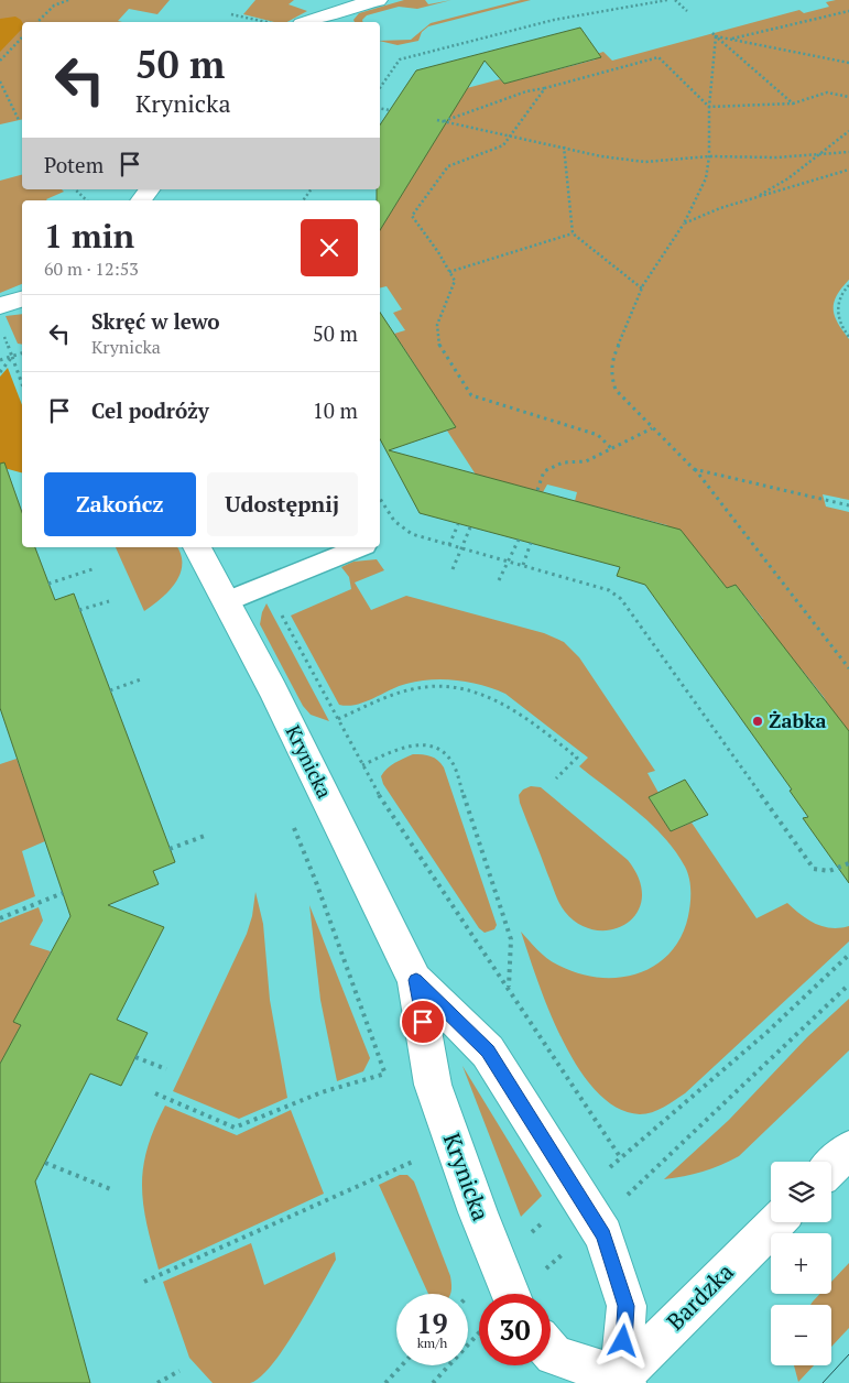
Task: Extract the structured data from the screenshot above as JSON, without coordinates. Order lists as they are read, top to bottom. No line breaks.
{"streets":{"street":["Krynicka","Bardzka"]},"crossings":[["Krynicka","Bardzka"]],"places":["Żabka"],"page":{"turn":["50 m","Krynicka"],"then":"Potem","heading":["1 min","60 m · 12:53"],"list":[{"name":"Skręć w lewo","note":"Krynicka","value":"50 m"},{"name":"Cel podróży","value":"10 m"}],"buttons":["Zakończ","Udostępnij"],"map_buttons":["+","−"],"speed":"19 km/h","limit":"30"}}
